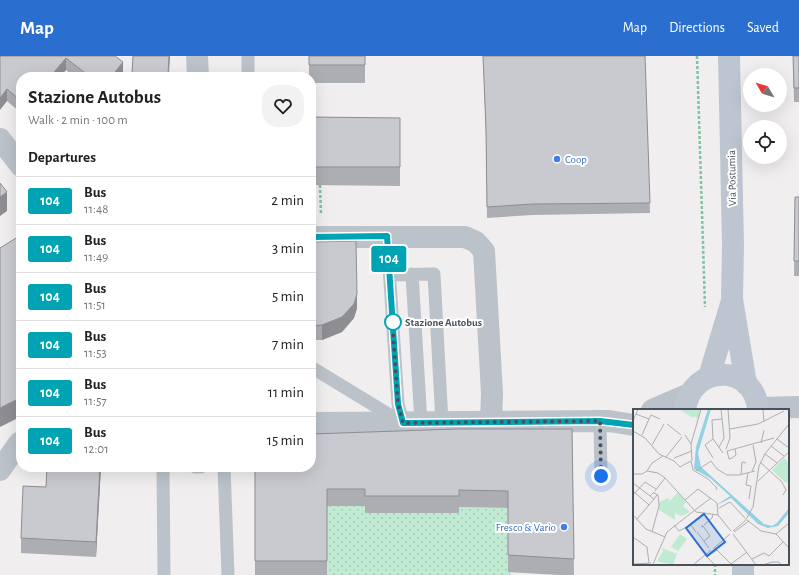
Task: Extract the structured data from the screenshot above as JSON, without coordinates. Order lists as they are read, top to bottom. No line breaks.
{"streets":{"main road":["Via Postumia"]},"places":["Coop","Stazione Autobus","Fresco & Vario"],"lines":["bus line 104"],"north":"top left","page":{"header":"Map","nav":["Map","Directions","Saved"],"on_map":"104","heading":[["Stazione Autobus","Walk · 2 min · 100 m"],"Departures"],"list":[{"mark":"104","name":"Bus","note":"11:48","value":"2 min"},{"mark":"104","name":"Bus","note":"11:49","value":"3 min"},{"mark":"104","name":"Bus","note":"11:51","value":"5 min"},{"mark":"104","name":"Bus","note":"11:53","value":"7 min"},{"mark":"104","name":"Bus","note":"11:57","value":"11 min"},{"mark":"104","name":"Bus","note":"12:01","value":"15 min"}]}}
